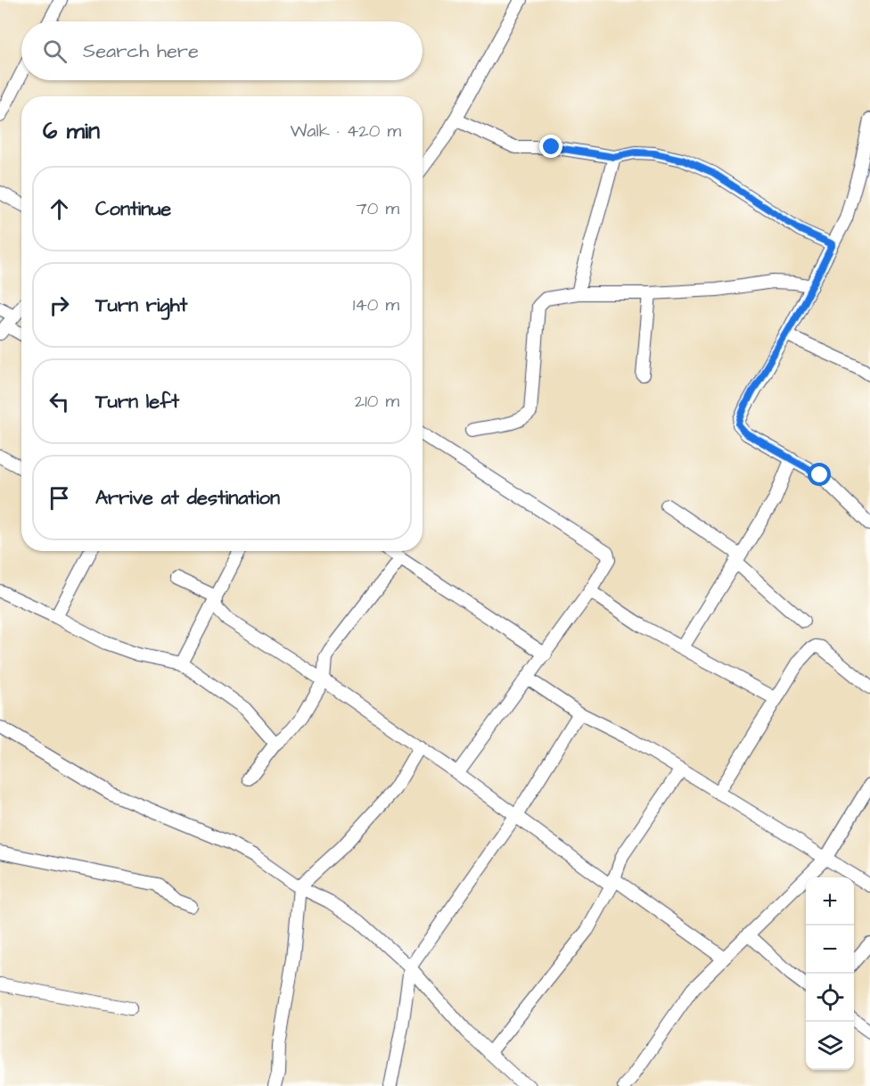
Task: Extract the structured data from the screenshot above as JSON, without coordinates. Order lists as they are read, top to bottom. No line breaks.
{"page":{"search":"Search here","heading":["6 min","Walk · 420 m"],"list":[["Continue","70 m"],["Turn right","140 m"],["Turn left","210 m"],"Arrive at destination"],"map_buttons":["+","−"]}}
